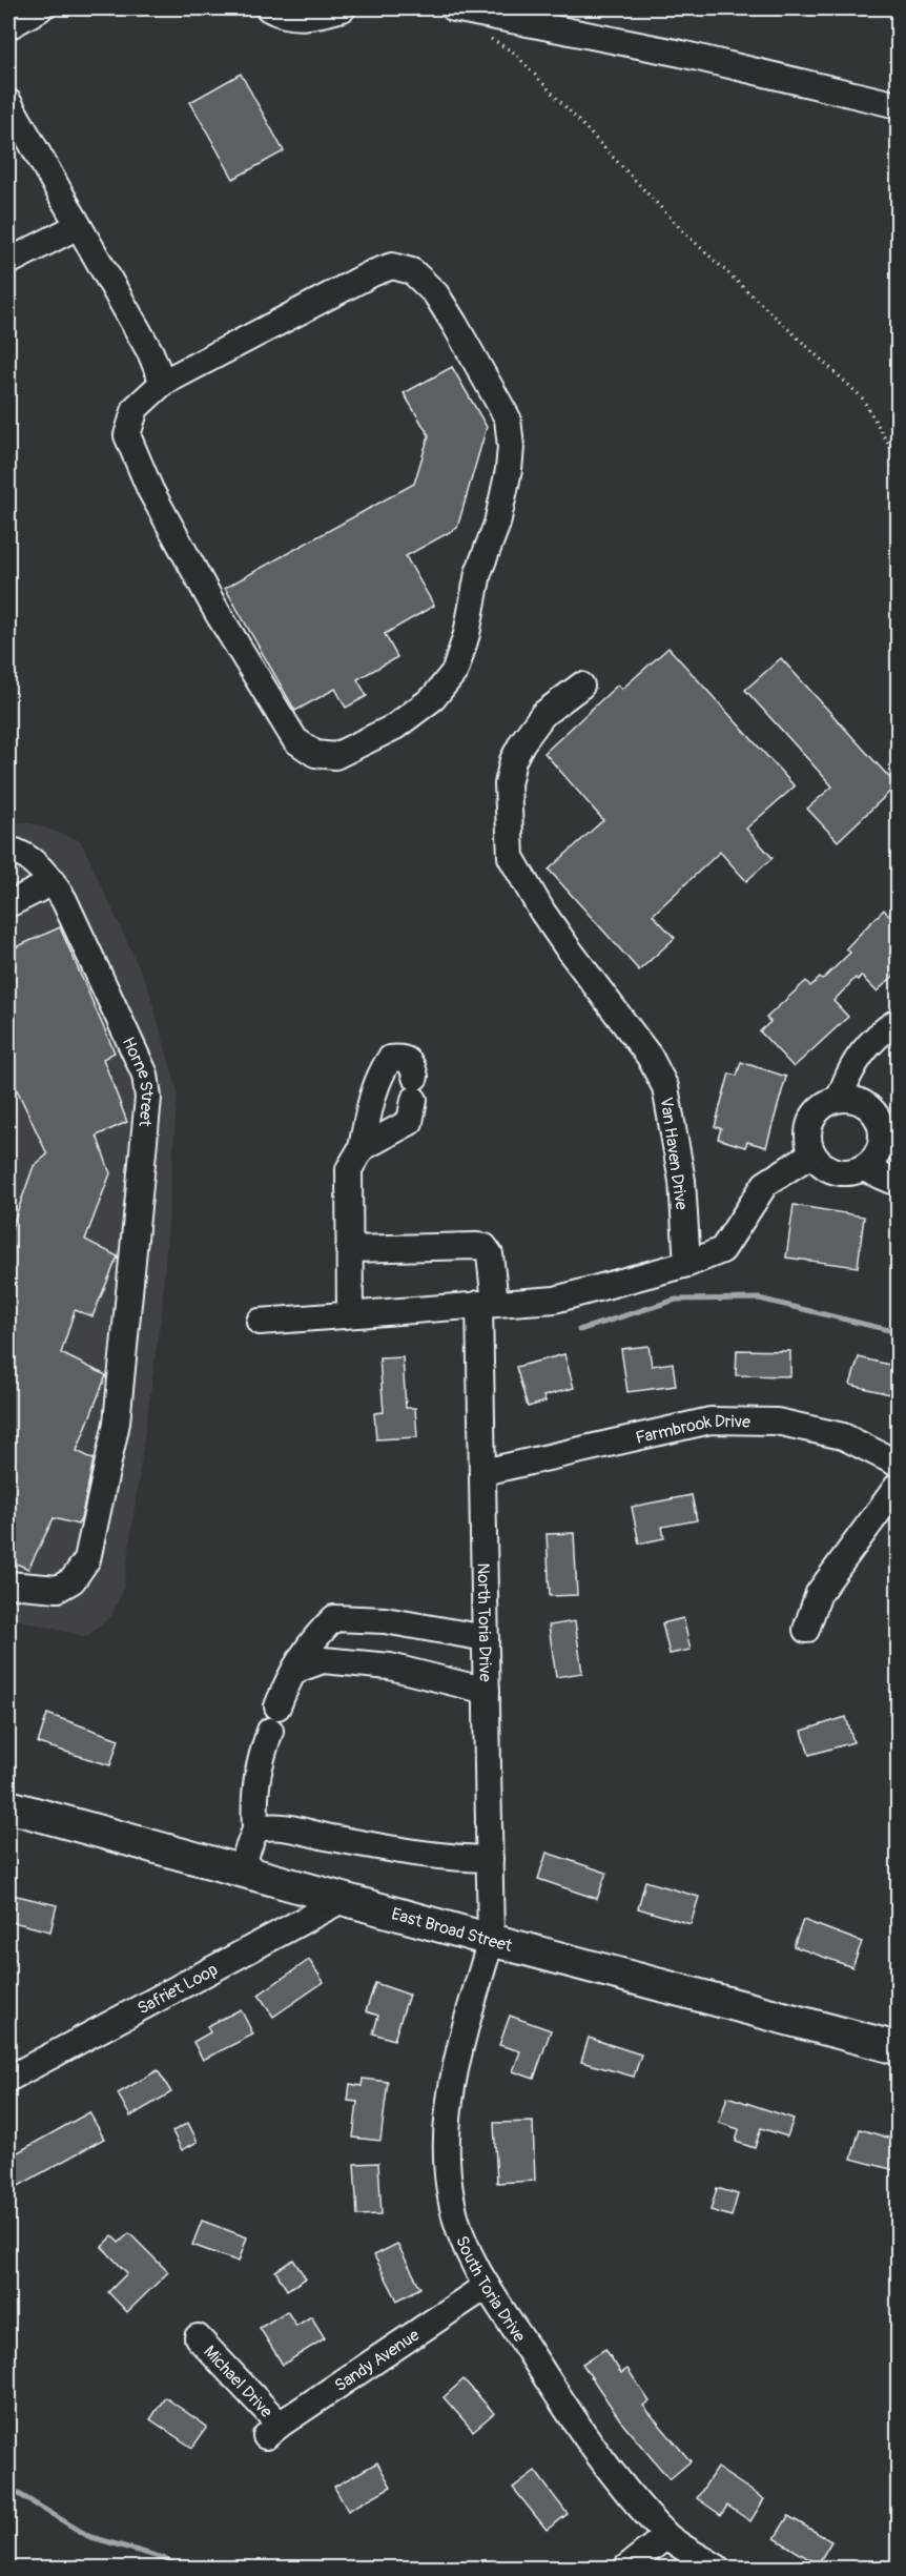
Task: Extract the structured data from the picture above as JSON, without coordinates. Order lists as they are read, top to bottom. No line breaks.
{"streets":{"main road":["East Broad Street"],"street":["Horne Street","Van Haven Drive","Farmbrook Drive","North Toria Drive","Safriet Loop","South Toria Drive","Sandy Avenue","Michael Drive"]},"crossings":[["Farmbrook Drive","North Toria Drive"],["North Toria Drive","East Broad Street"],["North Toria Drive","South Toria Drive"],["East Broad Street","Safriet Loop"],["East Broad Street","South Toria Drive"],["South Toria Drive","Sandy Avenue"],["Sandy Avenue","Michael Drive"]]}
